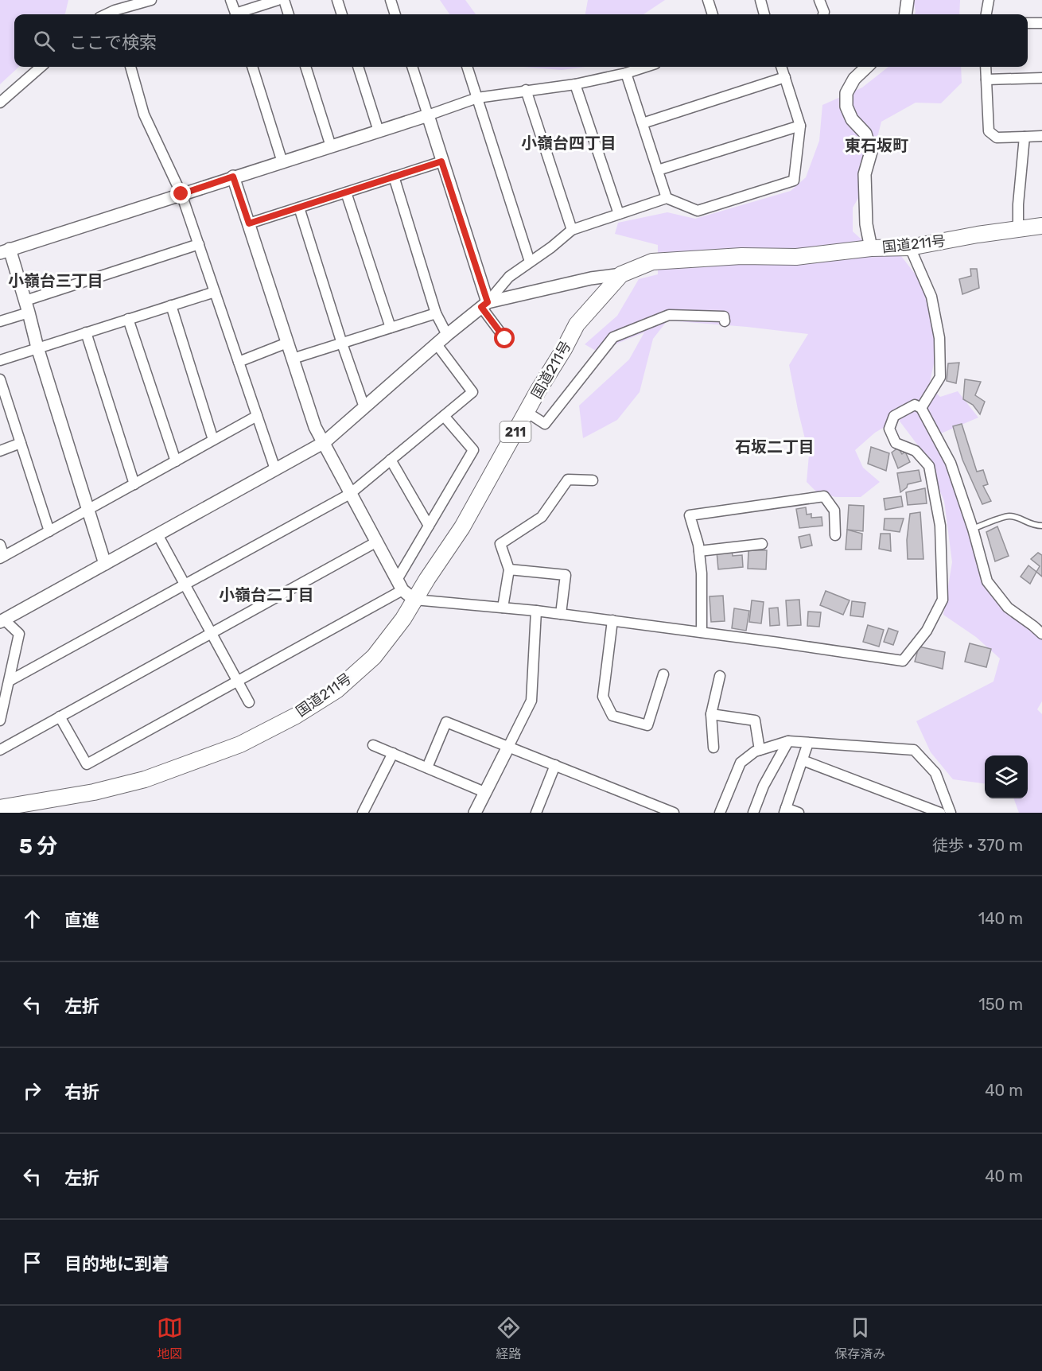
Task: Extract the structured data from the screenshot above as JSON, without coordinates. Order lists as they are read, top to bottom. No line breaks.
{"streets":{"highway":["国道211号","211"]},"districts":["小嶺台四丁目","東石坂町","小嶺台三丁目","石坂二丁目","小嶺台二丁目"],"page":{"search":"ここで検索","heading":["5 分","徒歩 · 370 m"],"list":[["直進","140 m"],["左折","150 m"],["右折","40 m"],["左折","40 m"],"目的地に到着"],"nav":["地図","経路","保存済み"]}}
